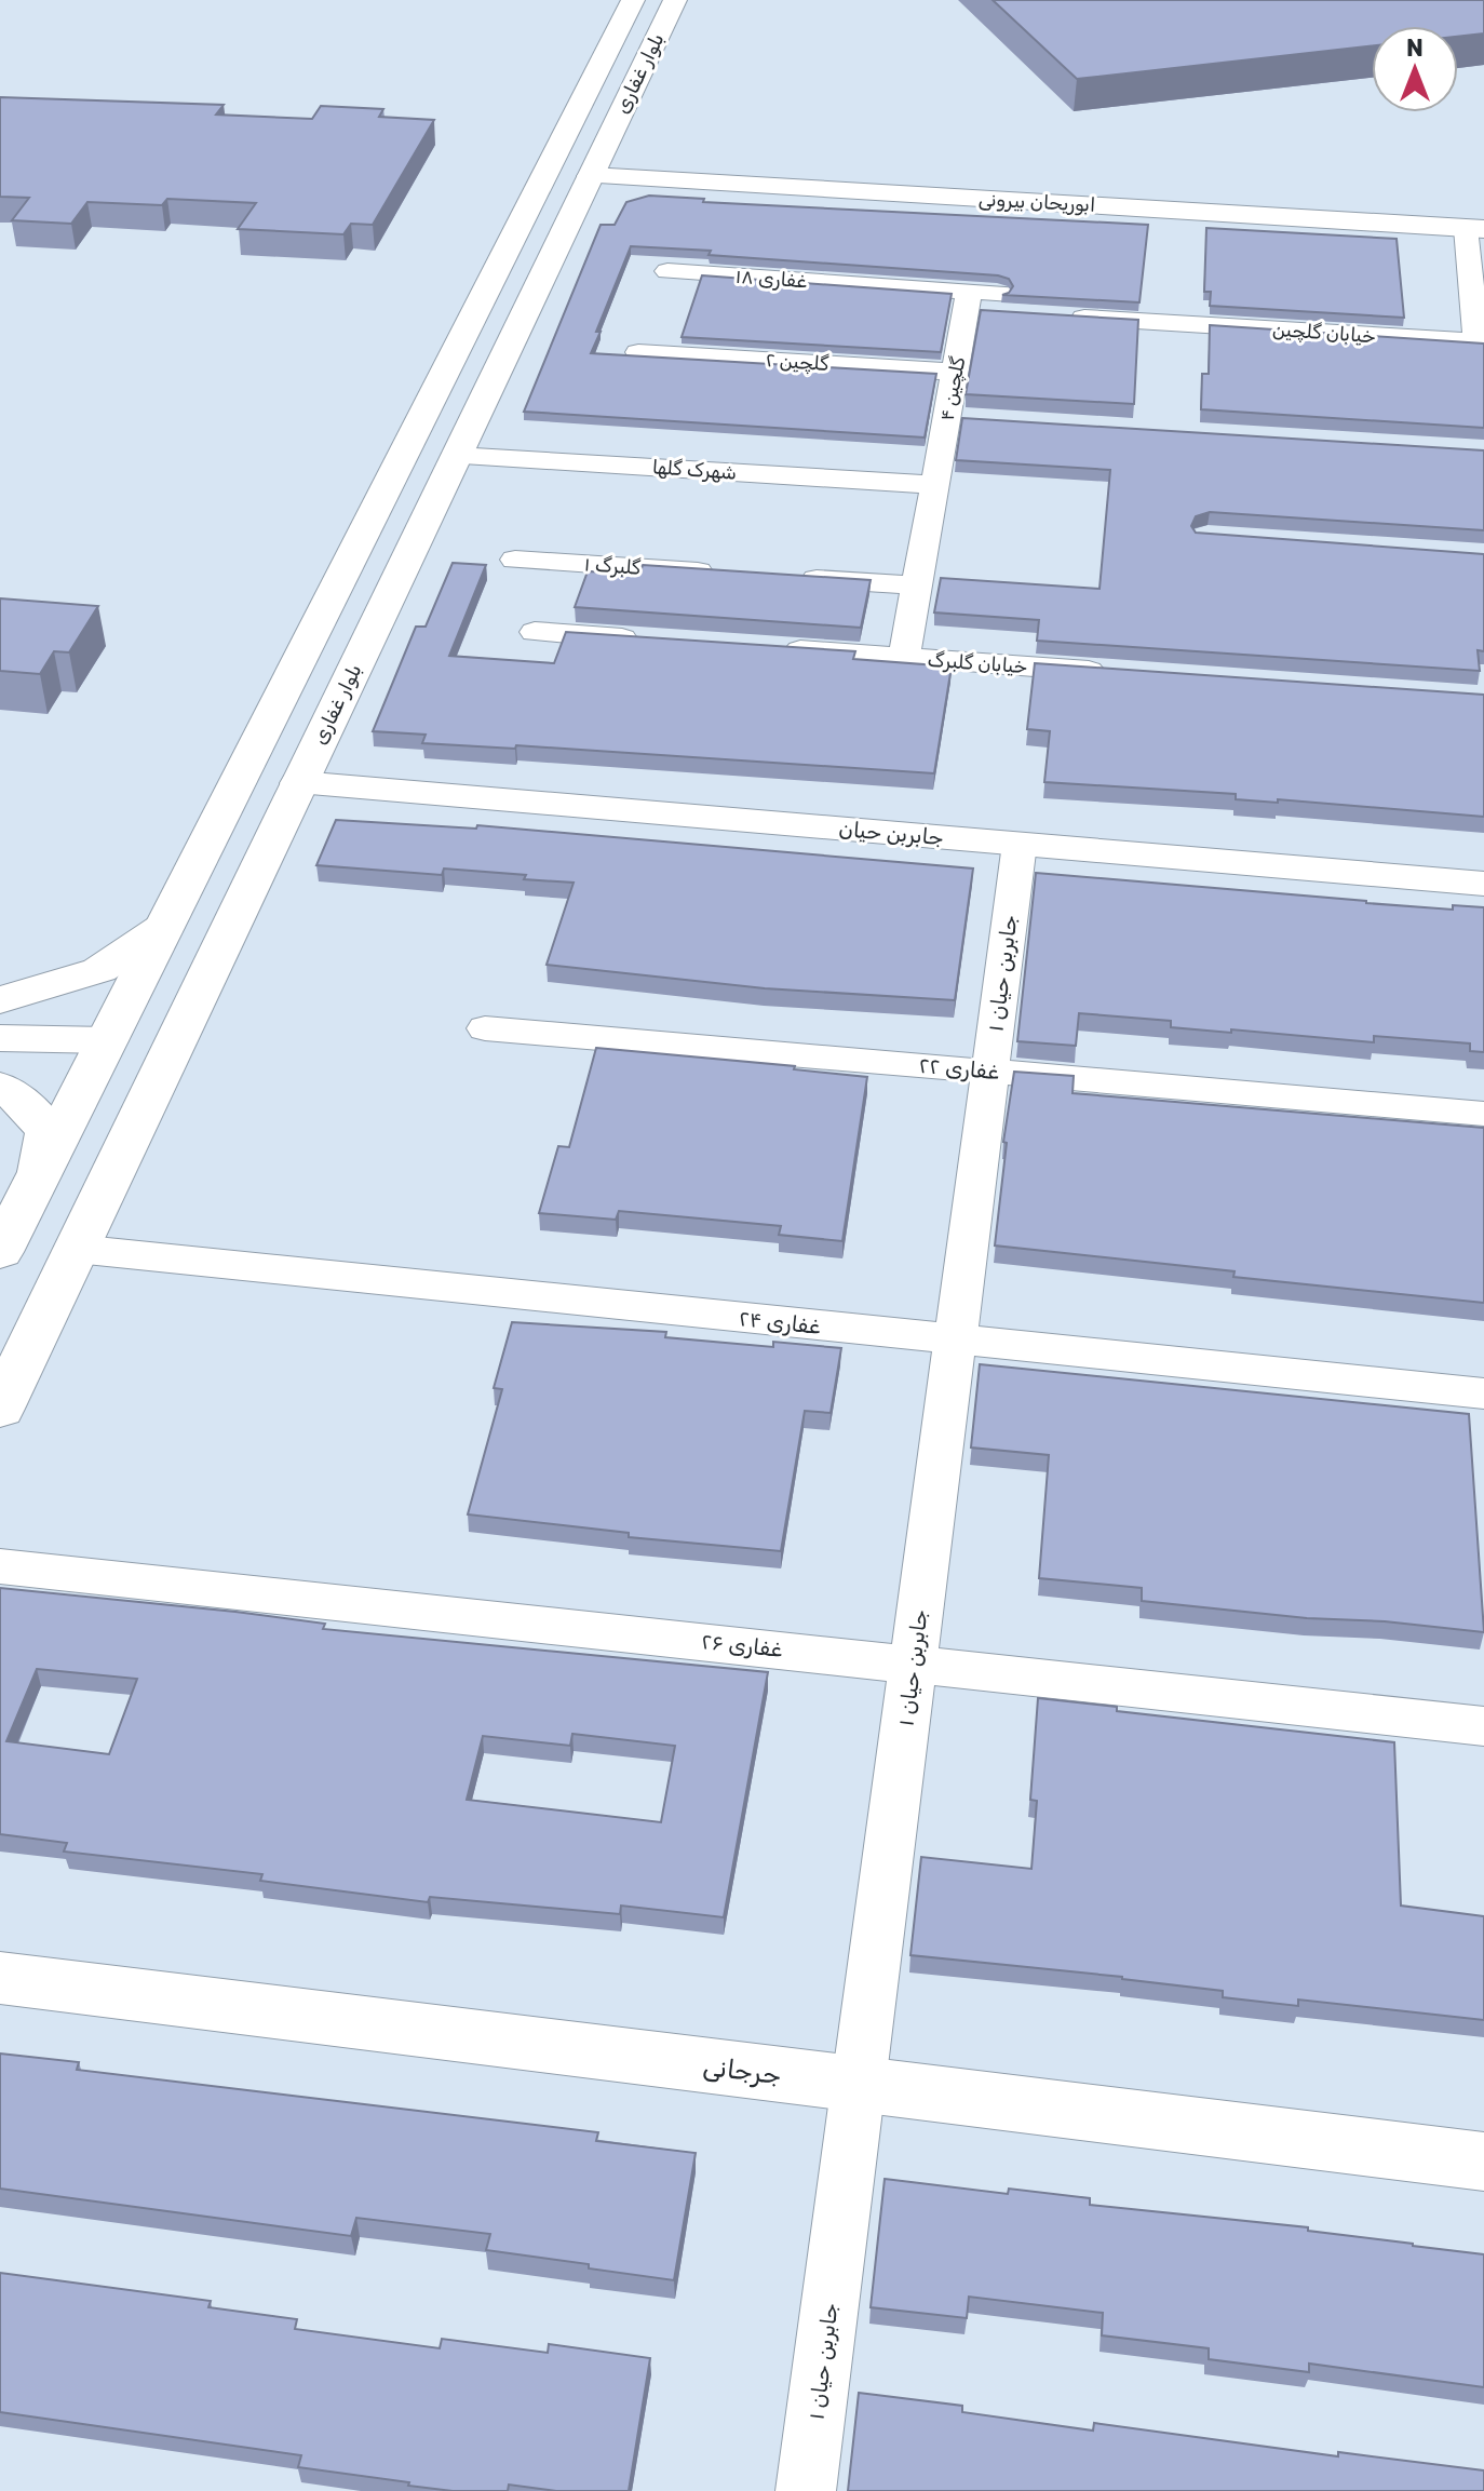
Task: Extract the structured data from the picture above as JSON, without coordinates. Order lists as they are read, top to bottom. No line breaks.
{"streets":{"main road":["بلوار غفاری","ابوریحان بیرونی","جابربن حیان","جرجانی"],"street":["غفاری ۱۸","خیابان گلچین","گلچین ۲","گلچین ۴","شهرک گلها","گلبرگ ۱","خیابان گلبرگ","جابربن حیان ۱","غفاری ۲۲","غفاری ۲۴","غفاری ۲۶"]},"crossings":[["بلوار غفاری","ابوریحان بیرونی"],["بلوار غفاری","شهرک گلها"],["بلوار غفاری","جابربن حیان"],["بلوار غفاری","غفاری ۲۴"],["غفاری ۱۸","خیابان گلچین"],["غفاری ۱۸","گلچین ۴"],["خیابان گلچین","گلچین ۴"],["گلچین ۲","گلچین ۴"],["گلچین ۴","شهرک گلها"],["گلچین ۴","خیابان گلبرگ"],["شهرک گلها","خیابان گلبرگ"],["جابربن حیان","جابربن حیان ۱"],["جابربن حیان ۱","غفاری ۲۲"],["جابربن حیان ۱","غفاری ۲۴"],["جابربن حیان ۱","غفاری ۲۶"],["جابربن حیان ۱","جرجانی"]],"north":"top"}
